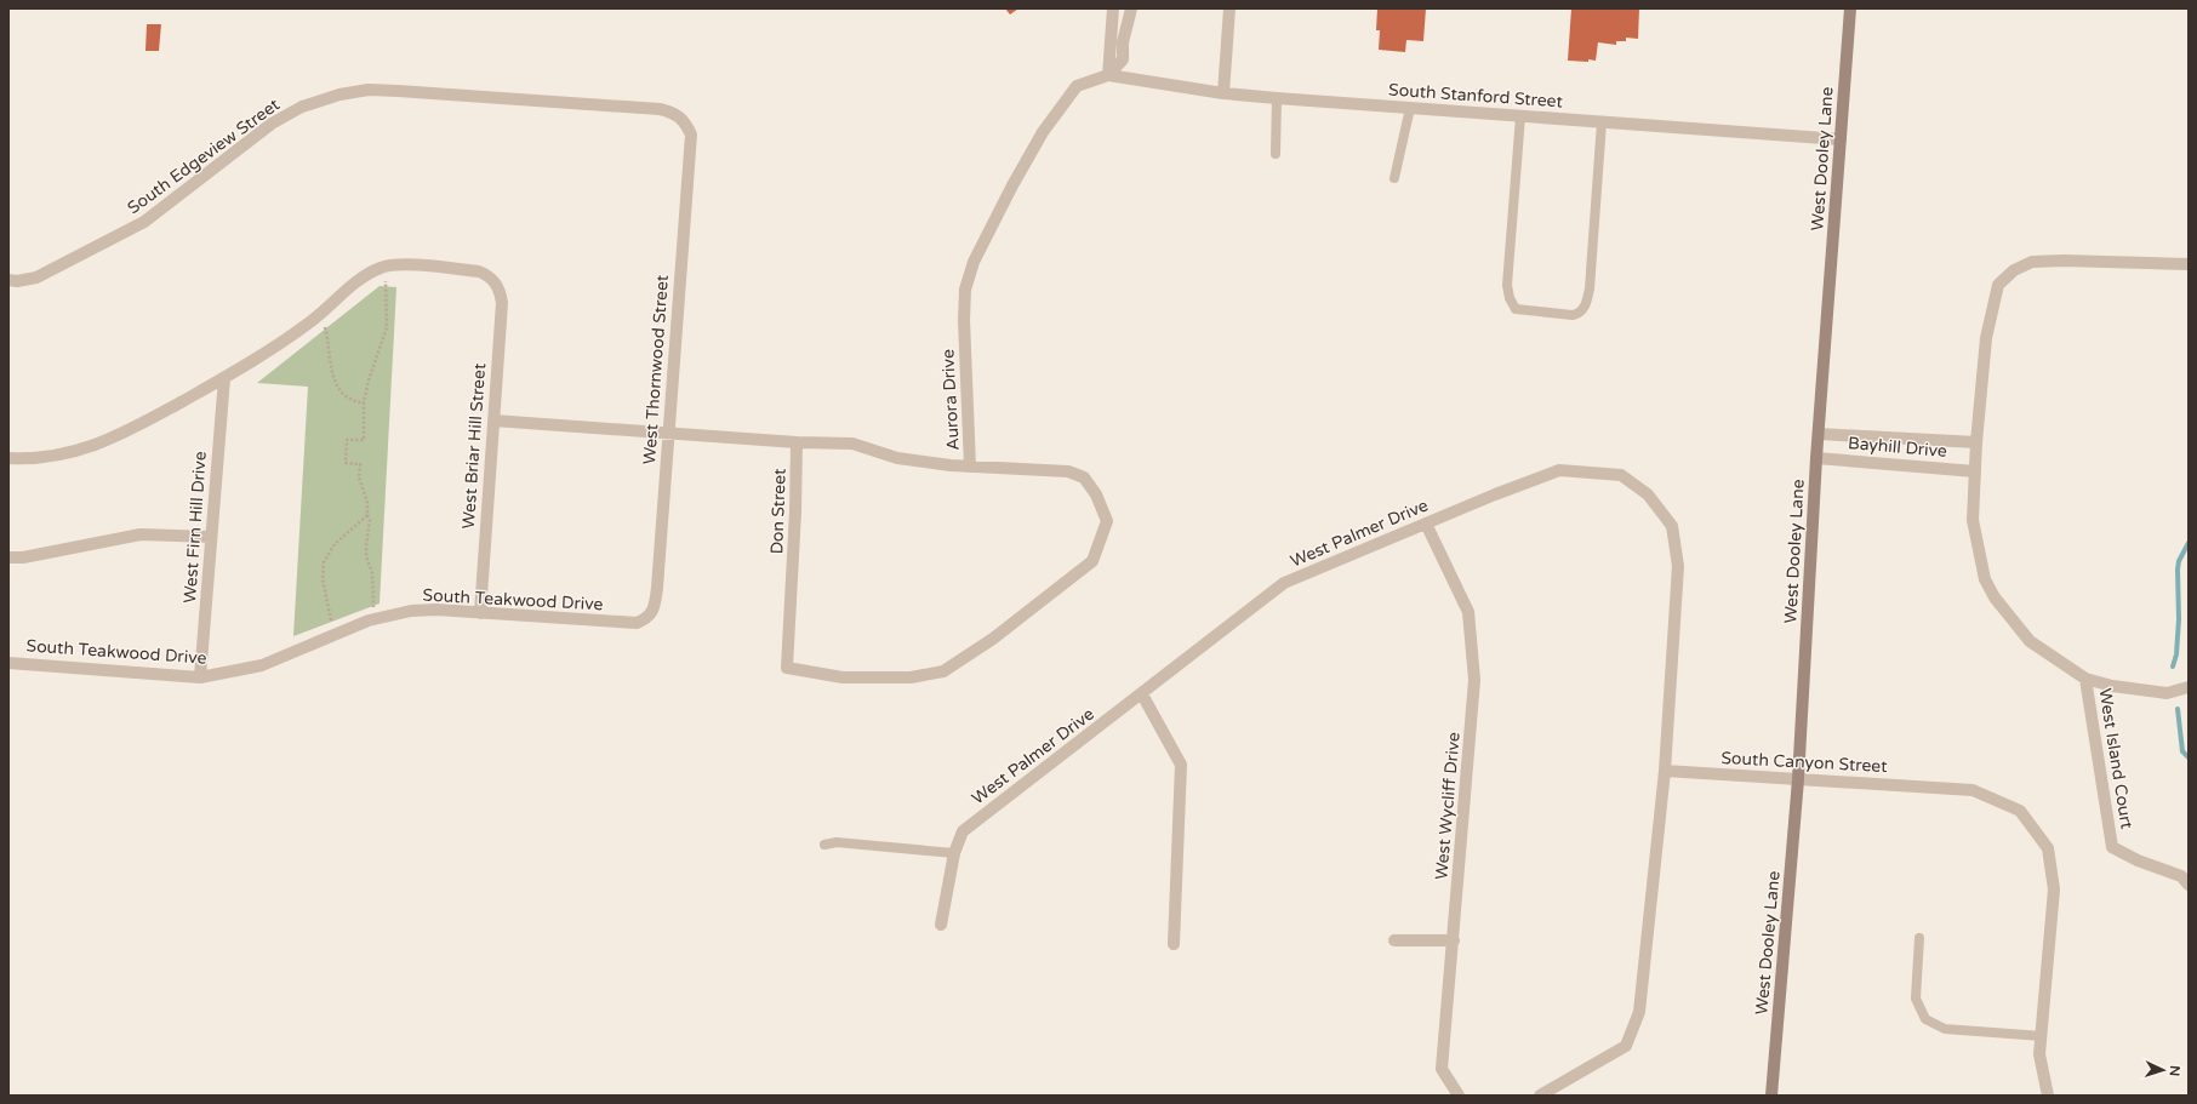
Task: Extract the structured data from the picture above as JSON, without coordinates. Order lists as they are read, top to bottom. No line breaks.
{"streets":{"street":["South Stanford Street","South Edgeview Street","West Dooley Lane","West Thornwood Street","Aurora Drive","West Briar Hill Street","Bayhill Drive","Don Street","West Firn Hill Drive","West Palmer Drive","South Teakwood Drive","West Island Court","South Canyon Street","West Wycliff Drive"]},"crossings":[["South Stanford Street","West Dooley Lane"],["South Stanford Street","Aurora Drive"],["South Edgeview Street","West Thornwood Street"],["West Dooley Lane","Bayhill Drive"],["West Dooley Lane","South Canyon Street"],["West Thornwood Street","South Teakwood Drive"],["Aurora Drive","Don Street"],["West Briar Hill Street","South Teakwood Drive"],["West Firn Hill Drive","South Teakwood Drive"],["West Palmer Drive","South Canyon Street"],["West Palmer Drive","West Wycliff Drive"]],"north":"right"}
